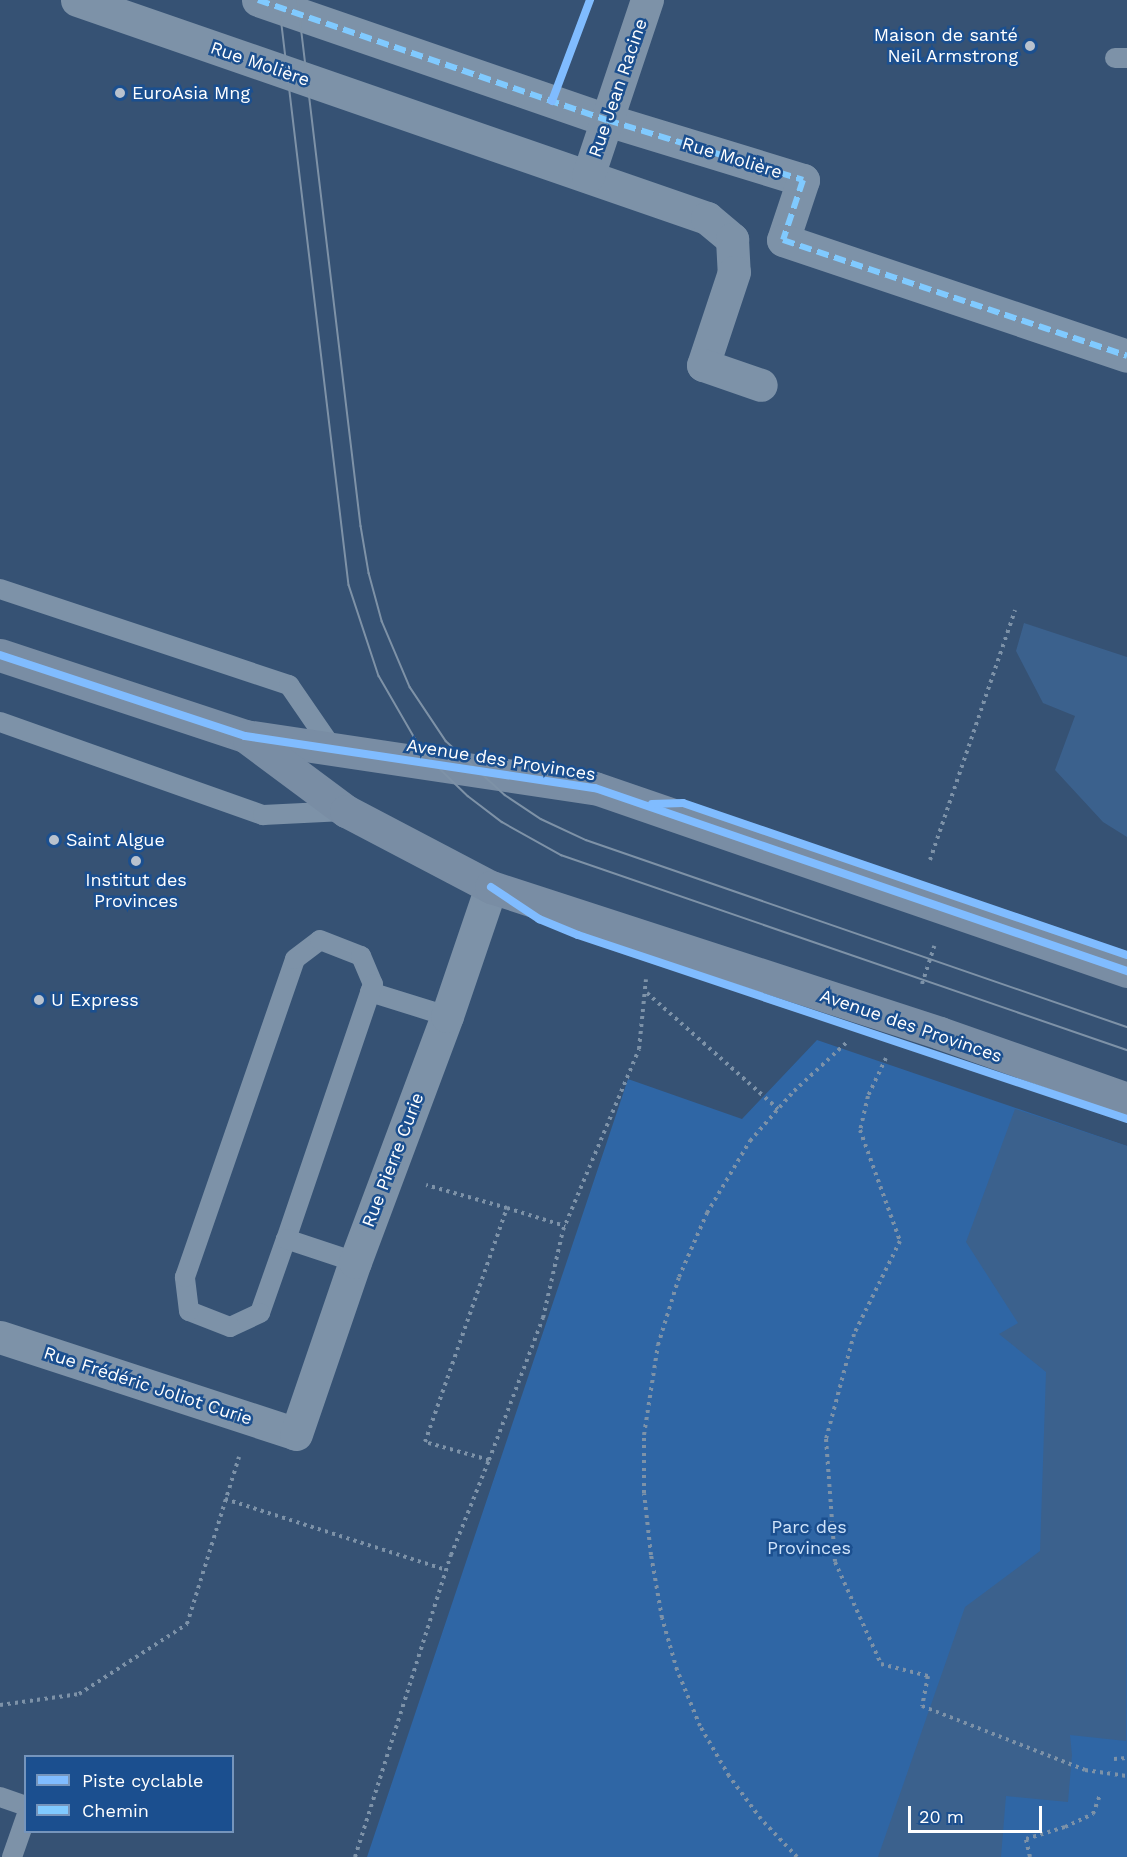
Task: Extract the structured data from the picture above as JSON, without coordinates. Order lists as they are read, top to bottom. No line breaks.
{"streets":{"street":["Rue Molière","Rue Jean Racine","Avenue des Provinces","Rue Pierre Curie","Rue Frédéric Joliot Curie"]},"crossings":[["Rue Molière","Rue Jean Racine"],["Avenue des Provinces","Rue Pierre Curie"],["Rue Pierre Curie","Rue Frédéric Joliot Curie"]],"parks":["Parc des Provinces"],"places":["Maison de santé Neil Armstrong","EuroAsia Mng","Saint Algue","Institut des Provinces","U Express"],"legend":["Piste cyclable","Chemin"],"scale_bar":"20 m"}
